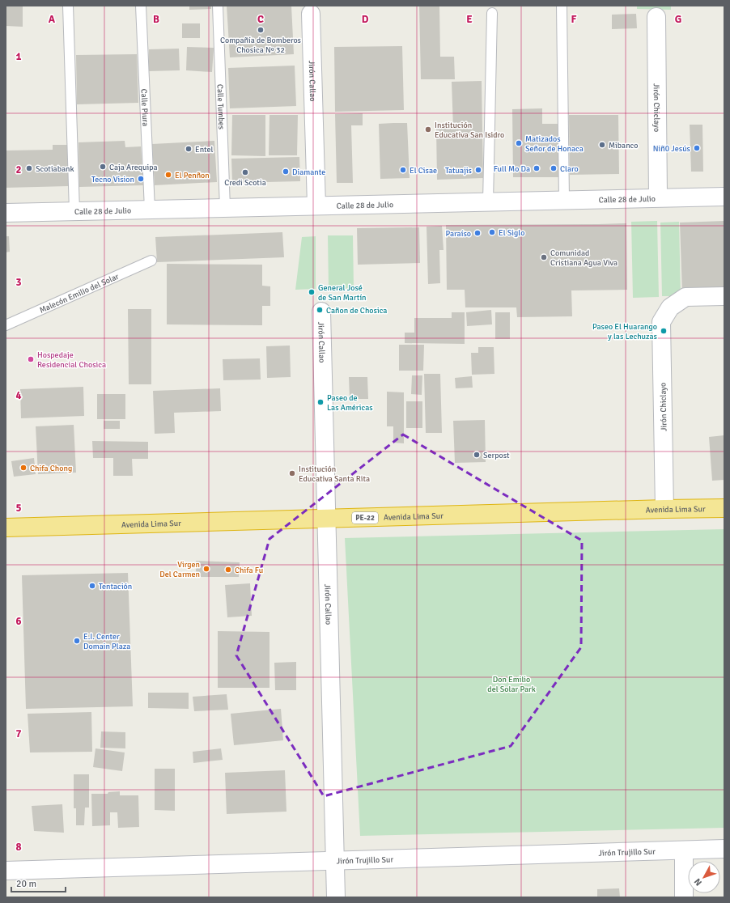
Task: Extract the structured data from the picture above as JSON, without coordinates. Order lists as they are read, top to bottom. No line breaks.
{"streets":{"highway":["Avenida Lima Sur","PE-22"],"street":["Jirón Callao","Jirón Chiclayo","Calle 28 de Julio","Jirón Trujillo Sur"],"lane":["Calle Tumbes","Calle Piura","Malecón Emilio del Solar"]},"crossings":[["Jirón Callao","Calle 28 de Julio"],["Jirón Callao","Avenida Lima Sur"],["Jirón Callao","Jirón Trujillo Sur"],["Calle Tumbes","Calle 28 de Julio"],["Calle Piura","Calle 28 de Julio"],["Jirón Chiclayo","Calle 28 de Julio"],["Jirón Chiclayo","Avenida Lima Sur"]],"parks":["Don Emilio del Solar Park"],"places":["Compañía de Bomberos Chosica Nº 32","Institución Educativa San Isidro","Matizados Señor de Honaca","Mibanco","Niñ0 Jesús","Entel","Caja Arequipa","Scotiabank","Full Mo Da","Claro","El Cisae","Tatuajis","Diamante","Credi Scotia","El Penñon","Tecno Vision","El Siglo","Paraíso","Comunidad Cristiana Agua Viva","General José de San Martín","Cañon de Chosica","Paseo El Huarango y las Lechuzas","Hospedaje Residencial Chosica","Paseo de Las Américas","Serpost","Chifa Chong","Institución Educativa Santa Rita","Virgen Del Carmen","Chifa Fu","Tentación","E.I. Center Domain Plaza"],"scale_bar":"20 m","north":"bottom left","grid":{"columns":["A","B","C","D","E","F","G"],"rows":["1","2","3","4","5","6","7","8"]}}
